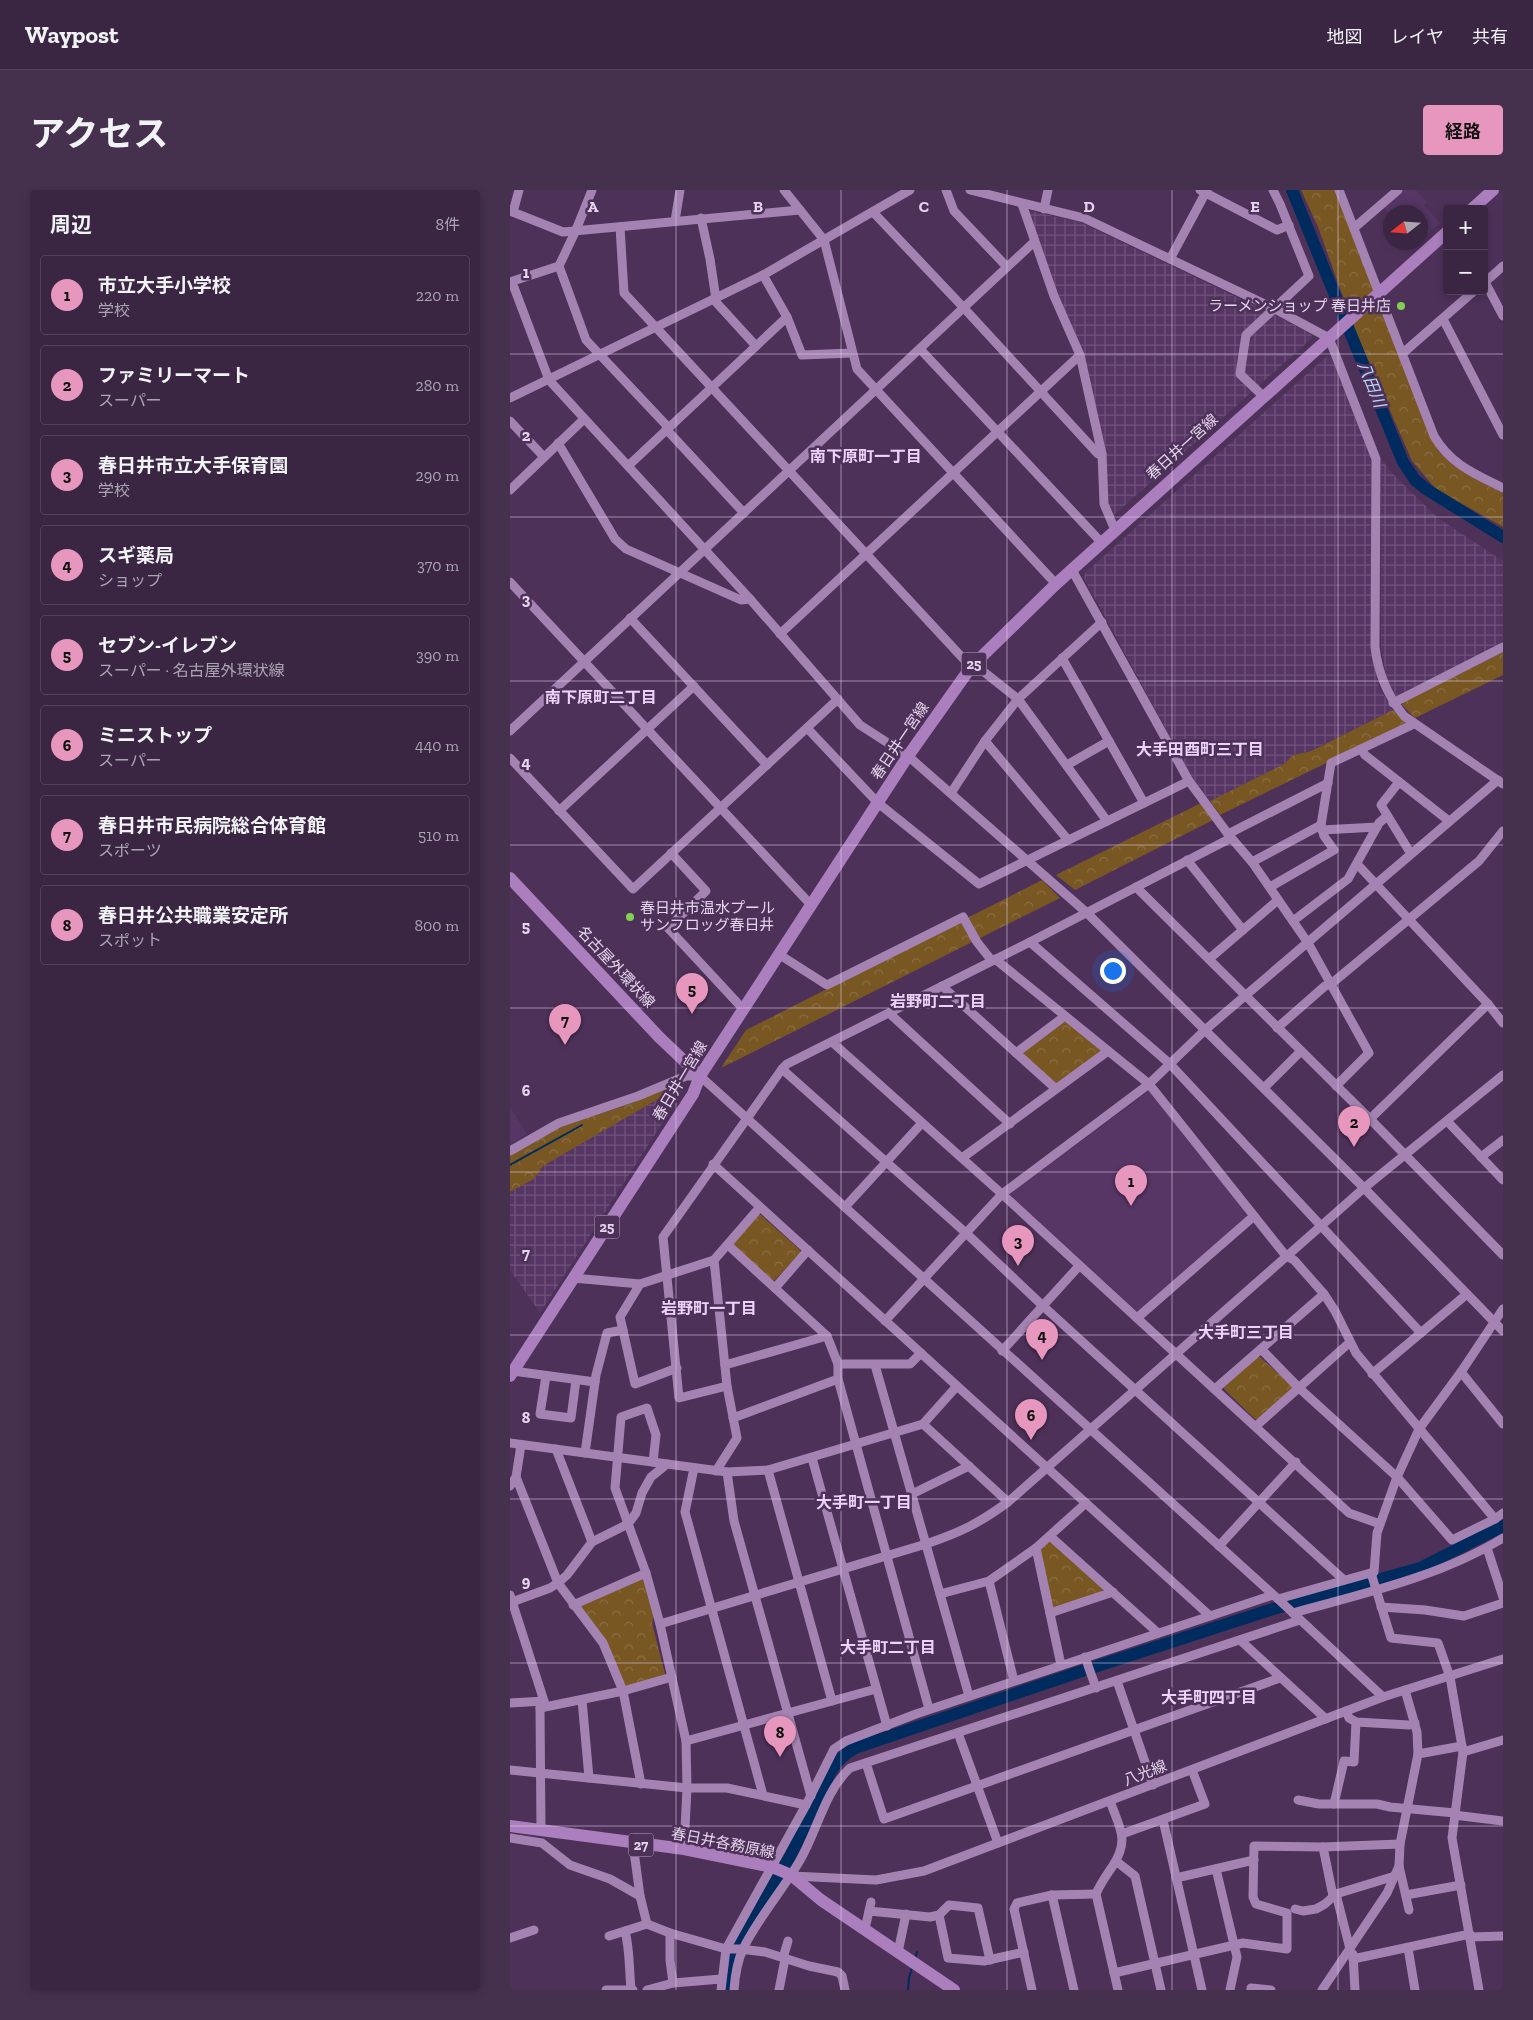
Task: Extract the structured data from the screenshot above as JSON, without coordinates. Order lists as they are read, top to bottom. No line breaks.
{"streets":{"main road":["春日井一宮線","25","名古屋外環状線","春日井各務原線","27"],"street":["八光線"]},"crossings":[["春日井一宮線","名古屋外環状線"],["八光線","春日井各務原線"]],"districts":["南下原町一丁目","南下原町二丁目","大手田酉町三丁目","岩野町二丁目","岩野町一丁目","大手町三丁目","大手町一丁目","大手町二丁目","大手町四丁目"],"water":["八田川"],"places":["ラーメンショップ 春日井店","春日井市温水プール サンフロッグ春日井"],"north":"left","page":{"header":"Waypost","nav":["地図","レイヤ","共有"],"title":"アクセス","buttons":"経路","heading":["周辺","8件"],"map_buttons":["+","−"],"list":[{"mark":"1","name":"市立大手小学校","note":"学校","value":"220 m"},{"mark":"2","name":"ファミリーマート","note":"スーパー","value":"280 m"},{"mark":"3","name":"春日井市立大手保育園","note":"学校","value":"290 m"},{"mark":"4","name":"スギ薬局","note":"ショップ","value":"370 m"},{"mark":"5","name":"セブン-イレブン","note":"スーパー · 名古屋外環状線","value":"390 m"},{"mark":"6","name":"ミニストップ","note":"スーパー","value":"440 m"},{"mark":"7","name":"春日井市民病院総合体育館","note":"スポーツ","value":"510 m"},{"mark":"8","name":"春日井公共職業安定所","note":"スポット","value":"800 m"}],"pins":["5","7","2","1","3","4","6","8"]},"grid":{"columns":["A","B","C","D","E"],"rows":["1","2","3","4","5","6","7","8","9"]}}
